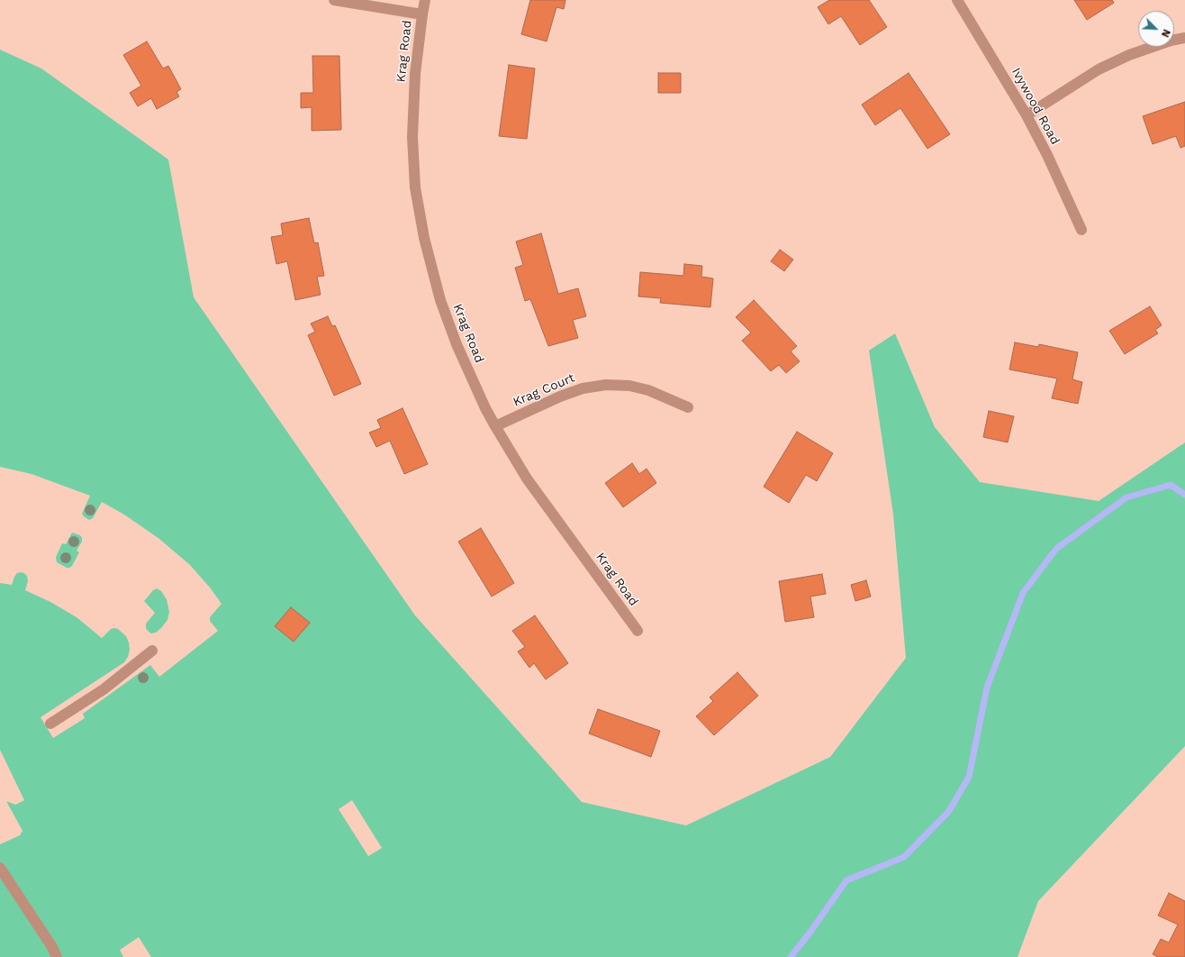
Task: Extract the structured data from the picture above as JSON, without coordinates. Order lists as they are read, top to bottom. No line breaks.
{"streets":{"street":["Krag Road","Ivywood Road","Krag Court"]},"crossings":[["Krag Road","Krag Court"]],"north":"bottom right"}
